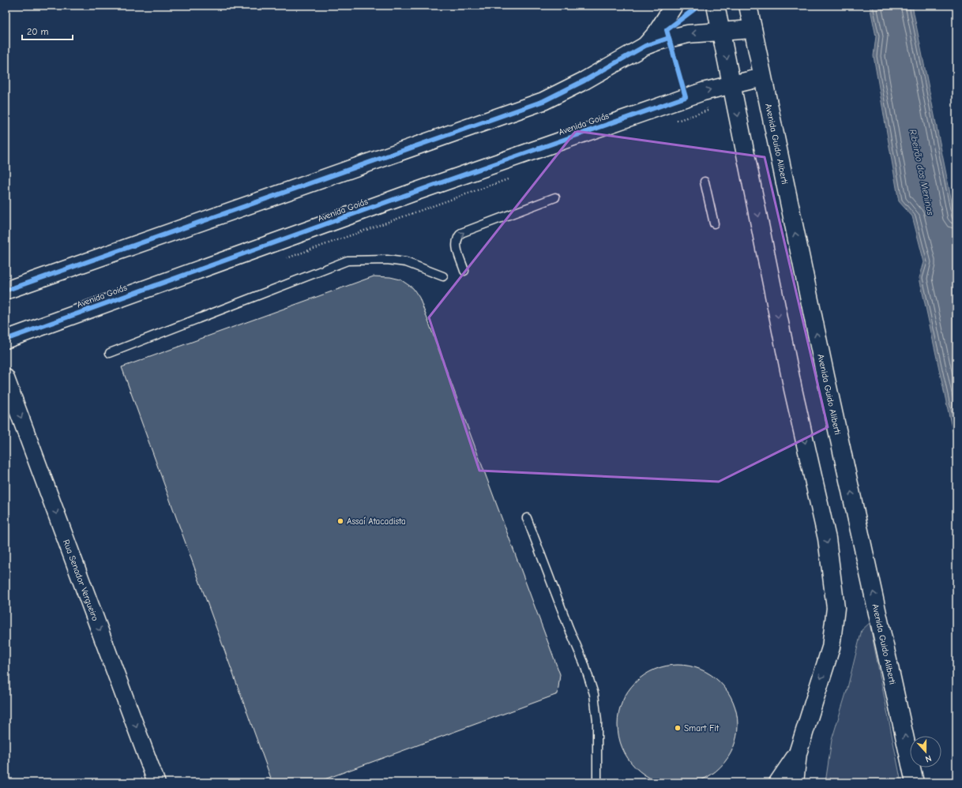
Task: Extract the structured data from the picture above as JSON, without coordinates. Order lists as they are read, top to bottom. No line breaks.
{"streets":{"main road":["Avenida Goiás","Avenida Guido Aliberti"],"street":["Rua Senador Vergueiro"]},"crossings":[["Avenida Goiás","Avenida Guido Aliberti"]],"one_way":["Rua Senador Vergueiro"],"water":["Ribeirão dos Meninos"],"places":["Assaí Atacadista","Smart Fit"],"scale_bar":"20 m","north":"bottom"}
